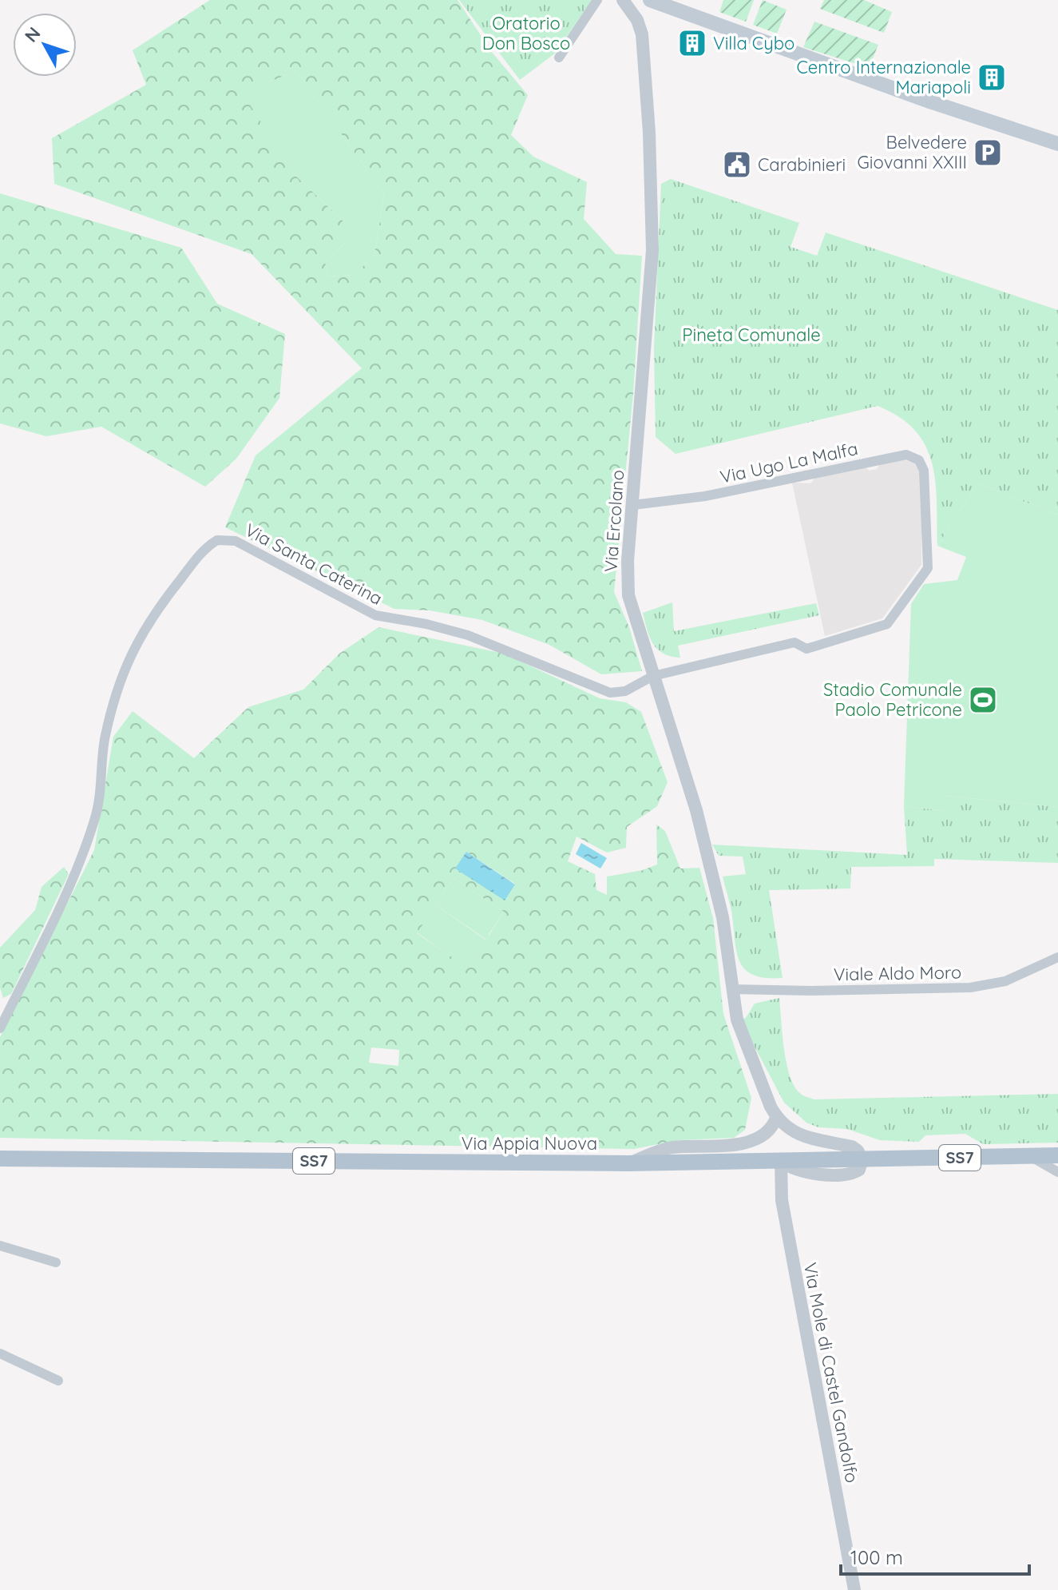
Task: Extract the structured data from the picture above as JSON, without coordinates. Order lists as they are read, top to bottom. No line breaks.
{"streets":{"main road":["Via Appia Nuova","SS7"],"street":["Via Ugo La Malfa","Via Ercolano","Via Santa Caterina","Viale Aldo Moro","Via Mole di Castel Gandolfo"]},"crossings":[["Via Ugo La Malfa","Via Ercolano"],["Via Ugo La Malfa","Via Santa Caterina"],["Via Ercolano","Via Santa Caterina"],["Via Ercolano","Viale Aldo Moro"],["Via Appia Nuova","Via Mole di Castel Gandolfo"]],"parks":["Oratorio Don Bosco","Pineta Comunale"],"places":{"building":["Villa Cybo","Centro Internazionale Mariapoli"],"parking":["Belvedere Giovanni XXIII"],"public building":["Carabinieri"],"sports":["Stadio Comunale Paolo Petricone"]},"scale_bar":"100 m","north":"top left"}
